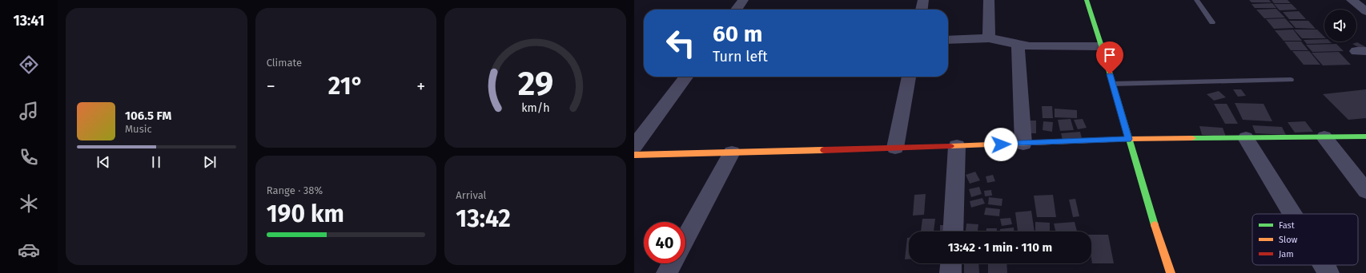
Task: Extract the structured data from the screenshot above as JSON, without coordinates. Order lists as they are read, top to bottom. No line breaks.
{"legend":["Fast","Slow","Jam"],"page":{"tabs":"13:41","tile":["Climate",["Range · 38%","190 km"],["Arrival","13:42"]],"turn":["60 m","Turn left"],"heat":["−","21°","+"],"song":["106.5 FM","Music"],"limit":"40","trip":"13:42 · 1 min · 110 m","gauge":["29","km/h"]}}
